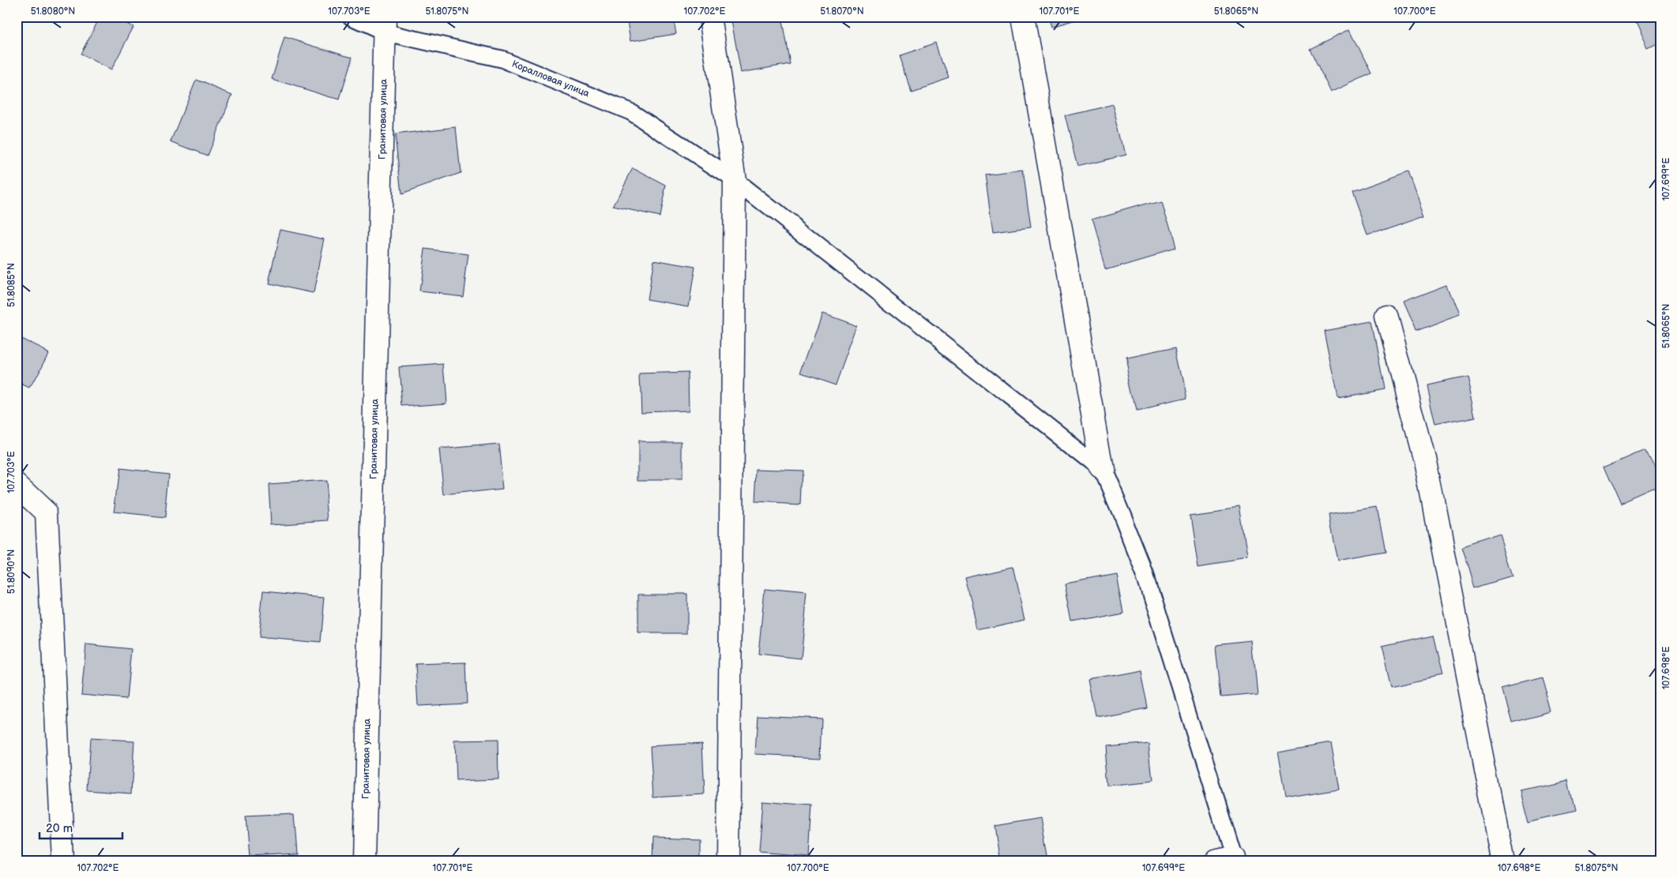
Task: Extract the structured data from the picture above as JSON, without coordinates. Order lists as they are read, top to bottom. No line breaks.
{"streets":{"street":["Гранитовая улица"],"lane":["Коралловая улица"]},"crossings":[["Коралловая улица","Гранитовая улица"]],"scale_bar":"20 m","coordinates":["51.8080°N","107.703°E","51.8075°N","107.702°E","51.8070°N","107.701°E","51.8065°N","107.700°E","107.699°E","51.8085°N","51.8090°N","107.698°E"]}
